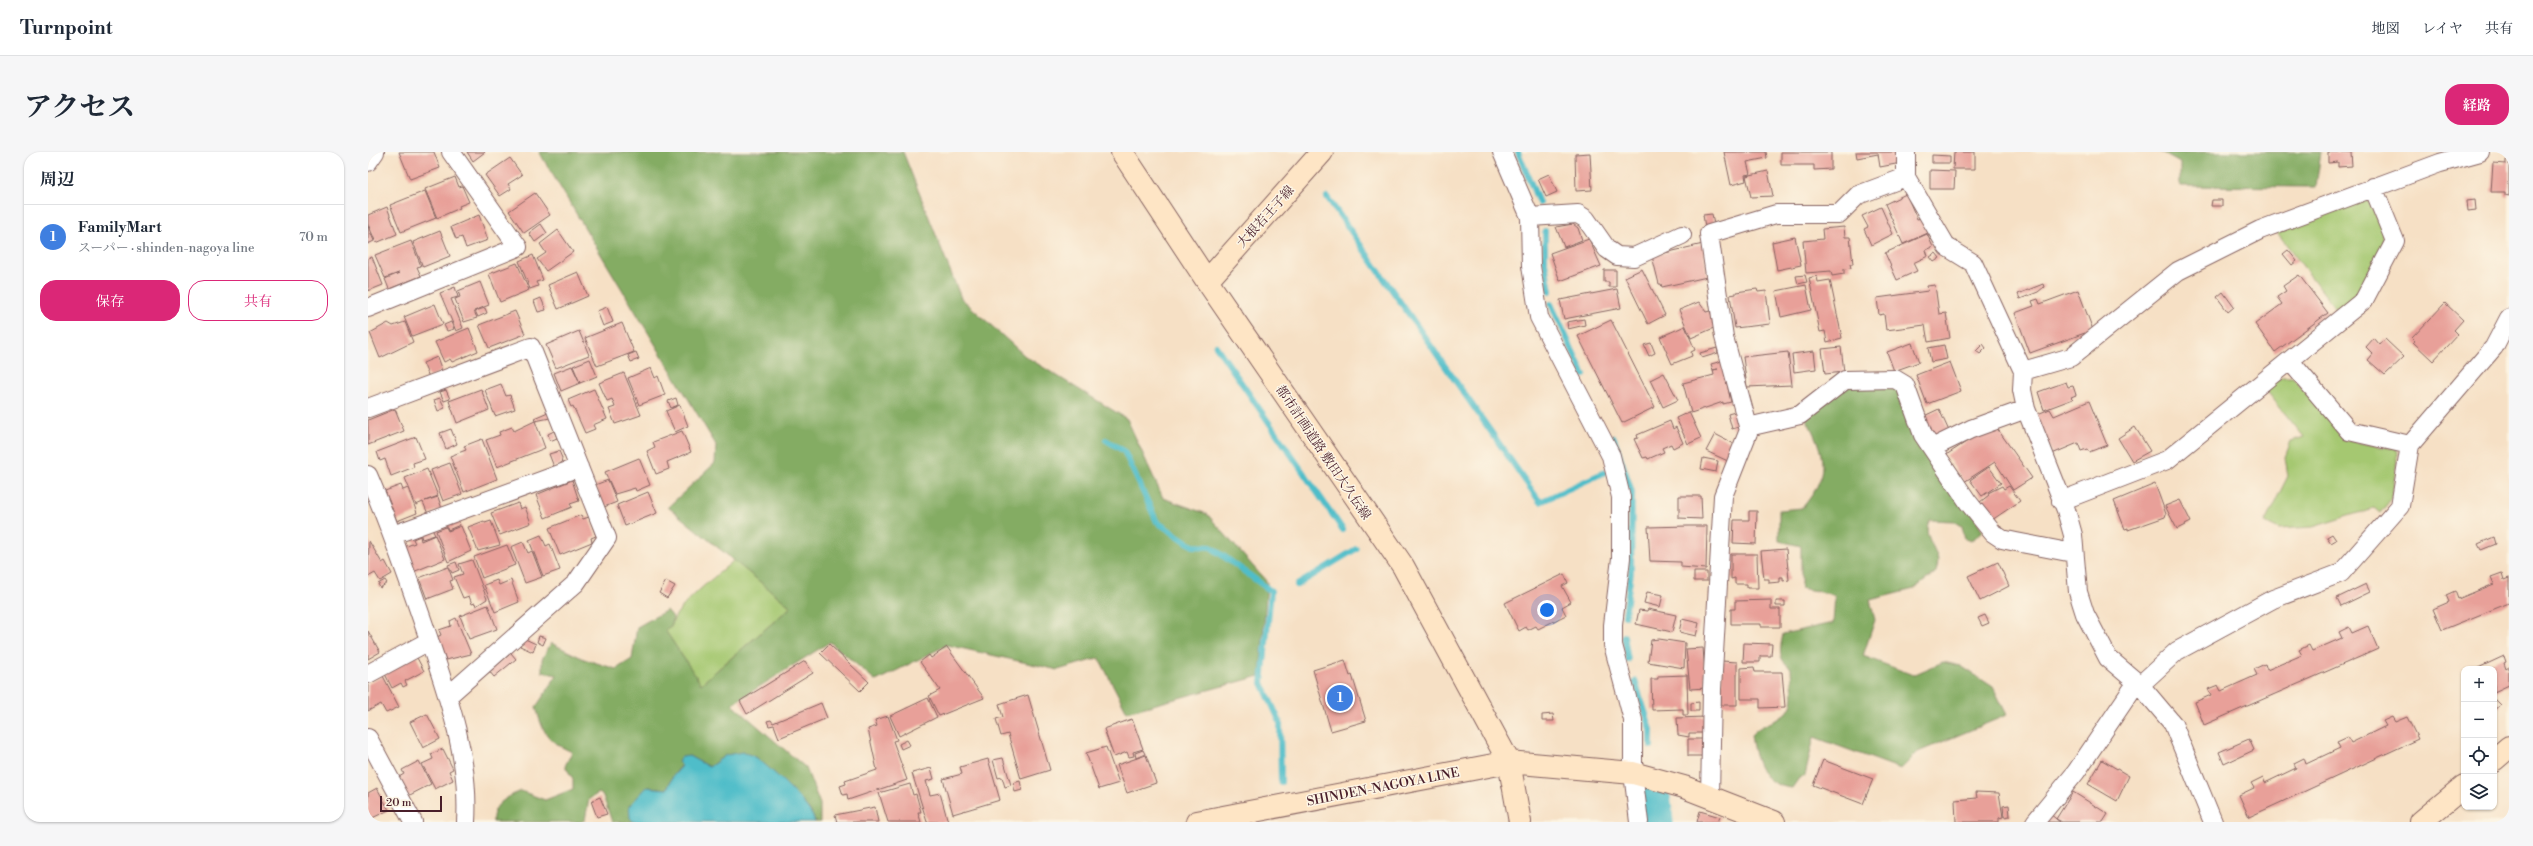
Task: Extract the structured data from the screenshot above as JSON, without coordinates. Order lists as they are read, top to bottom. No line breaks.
{"streets":{"street":["大根若王子線","都市計画道路 敷田大久伝線","SHINDEN-NAGOYA LINE"]},"crossings":[["大根若王子線","都市計画道路 敷田大久伝線"],["都市計画道路 敷田大久伝線","SHINDEN-NAGOYA LINE"]],"scale_bar":"20 m","page":{"header":"Turnpoint","nav":["地図","レイヤ","共有"],"title":"アクセス","buttons":["経路",["保存","共有"]],"heading":"周辺","list":[{"mark":"1","name":"FamilyMart","note":"スーパー · shinden-nagoya line","value":"70 m"}],"map_buttons":["+","−"],"pins":"1","scale":"20 m"}}
